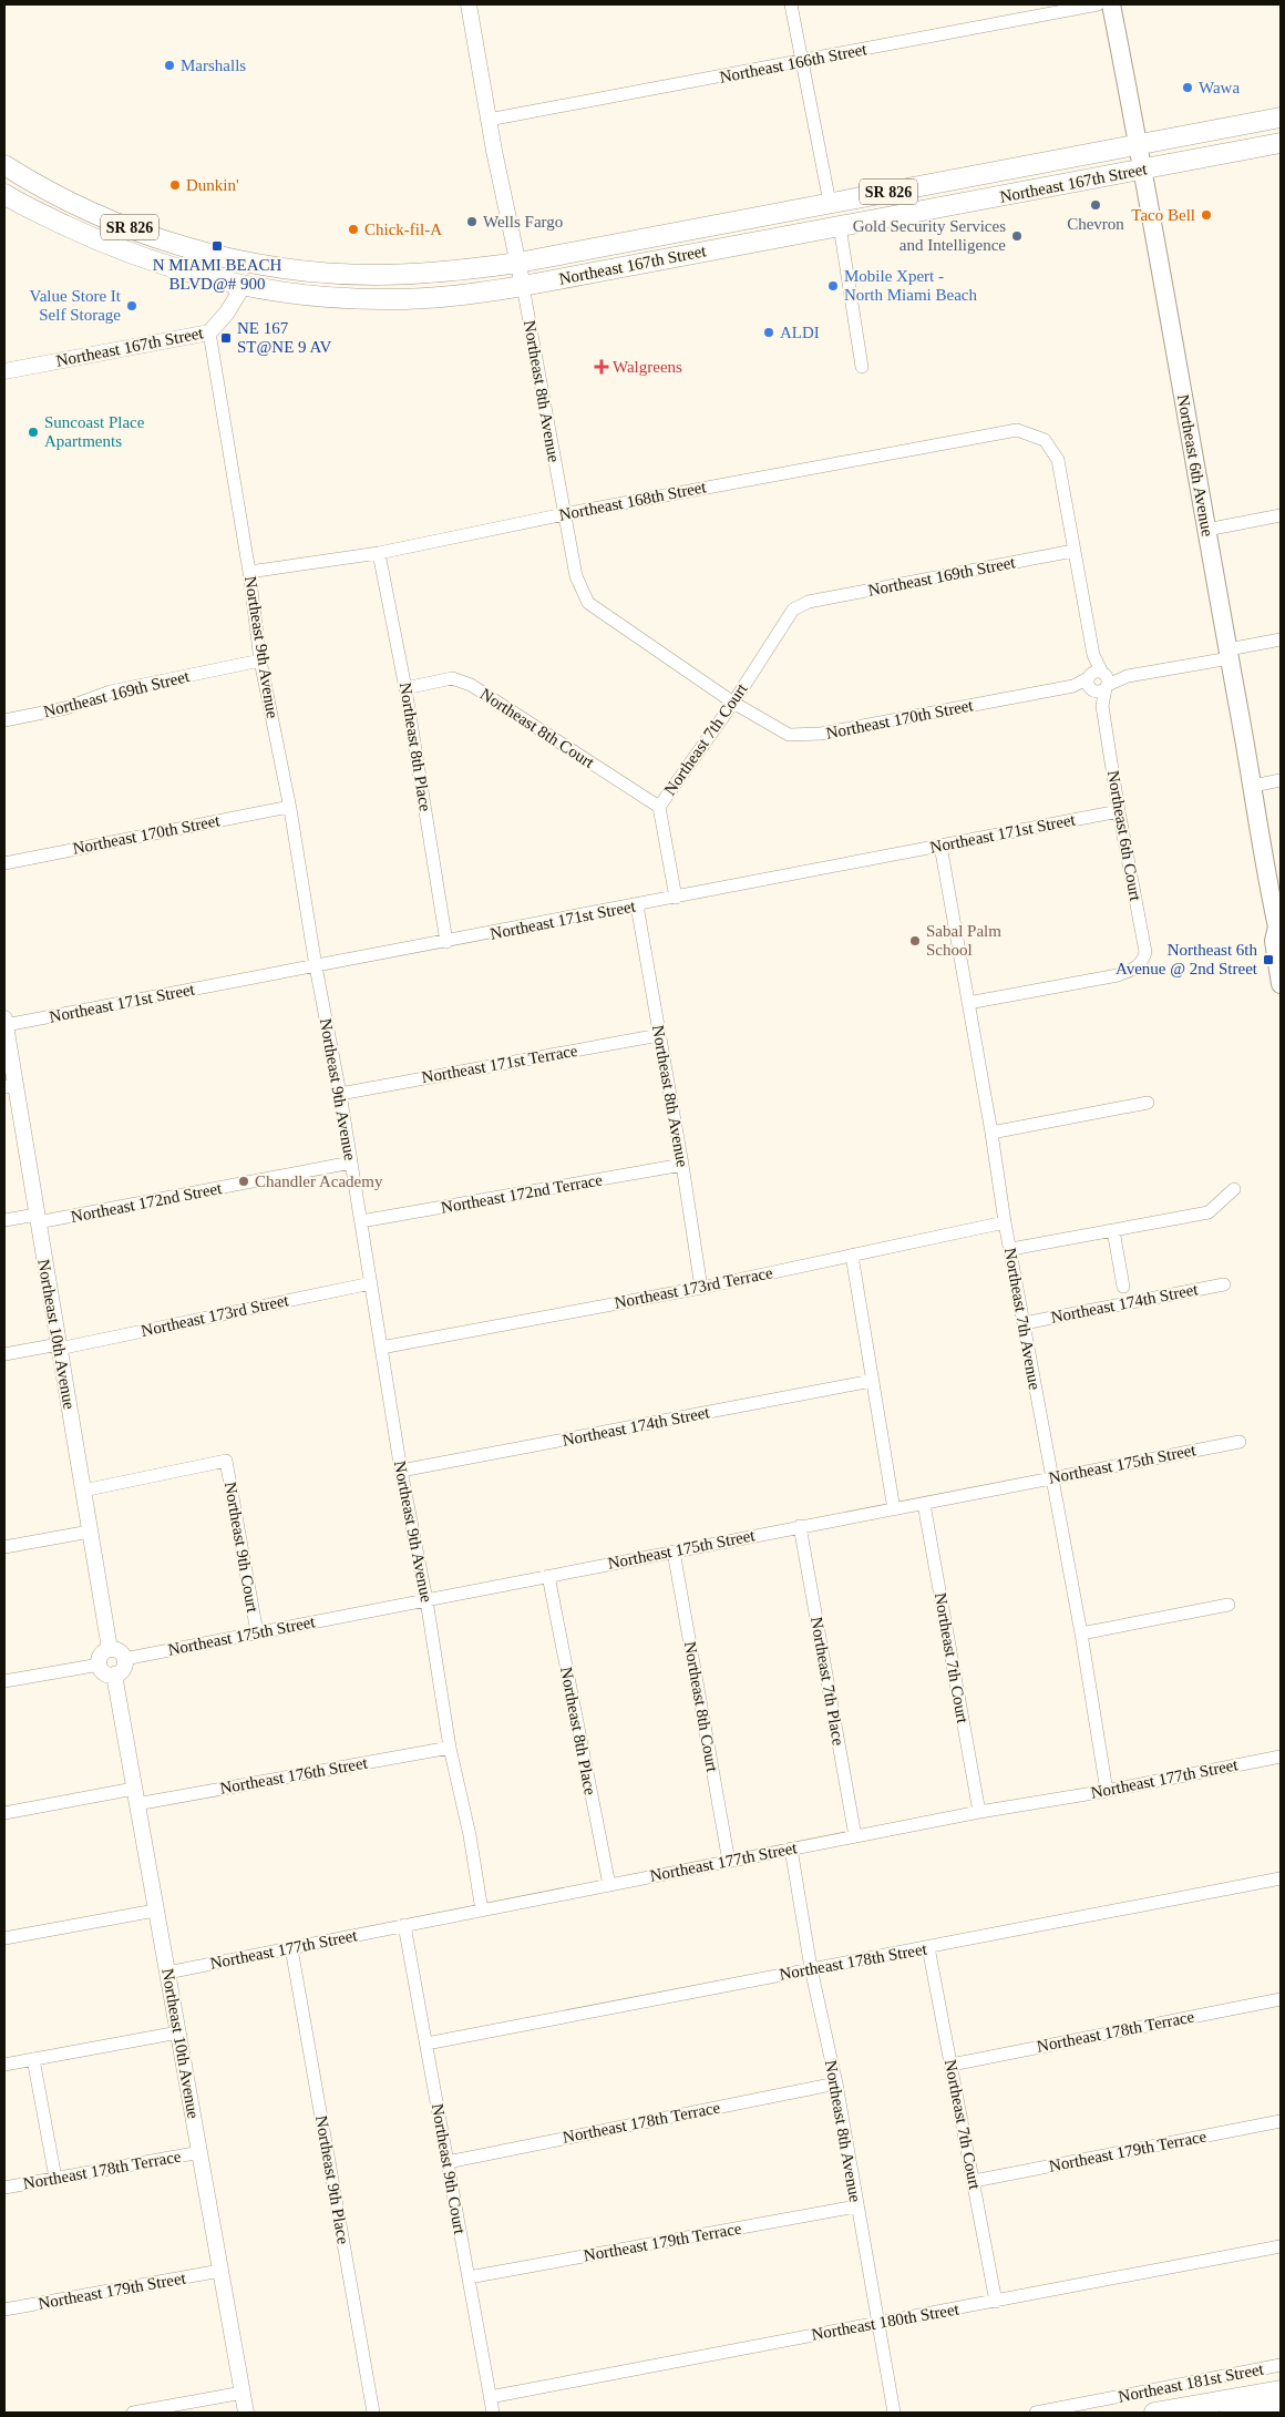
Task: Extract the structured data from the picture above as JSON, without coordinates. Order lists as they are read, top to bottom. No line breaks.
{"streets":{"main road":["Northeast 167th Street","SR 826","Northeast 6th Avenue"],"street":["Northeast 166th Street","Northeast 8th Avenue","Northeast 168th Street","Northeast 169th Street","Northeast 9th Avenue","Northeast 170th Street","Northeast 8th Court","Northeast 7th Court","Northeast 8th Place","Northeast 171st Street","Northeast 6th Court","Northeast 171st Terrace","Northeast 172nd Terrace","Northeast 172nd Street","Northeast 173rd Terrace","Northeast 174th Street","Northeast 173rd Street","Northeast 7th Avenue","Northeast 10th Avenue","Northeast 175th Street","Northeast 9th Court","Northeast 7th Place","Northeast 176th Street","Northeast 177th Street","Northeast 178th Street","Northeast 178th Terrace","Northeast 179th Terrace","Northeast 9th Place","Northeast 179th Street","Northeast 180th Street","Northeast 181st Street"]},"crossings":[["Northeast 166th Street","Northeast 8th Avenue"],["Northeast 167th Street","SR 826"],["Northeast 167th Street","Northeast 8th Avenue"],["Northeast 167th Street","Northeast 6th Avenue"],["Northeast 167th Street","Northeast 9th Avenue"],["Northeast 8th Avenue","Northeast 168th Street"],["Northeast 8th Avenue","Northeast 170th Street"],["Northeast 8th Avenue","Northeast 7th Court"],["Northeast 8th Avenue","Northeast 171st Street"],["Northeast 8th Avenue","Northeast 171st Terrace"],["Northeast 8th Avenue","Northeast 172nd Terrace"],["Northeast 8th Avenue","Northeast 173rd Terrace"],["Northeast 8th Avenue","Northeast 177th Street"],["Northeast 8th Avenue","Northeast 178th Street"],["Northeast 8th Avenue","Northeast 178th Terrace"],["Northeast 8th Avenue","Northeast 179th Terrace"],["Northeast 8th Avenue","Northeast 180th Street"],["Northeast 168th Street","Northeast 169th Street"],["Northeast 168th Street","Northeast 9th Avenue"],["Northeast 168th Street","Northeast 8th Place"],["Northeast 169th Street","Northeast 9th Avenue"],["Northeast 169th Street","Northeast 7th Court"],["Northeast 9th Avenue","Northeast 170th Street"],["Northeast 9th Avenue","Northeast 171st Street"],["Northeast 9th Avenue","Northeast 171st Terrace"],["Northeast 9th Avenue","Northeast 172nd Terrace"],["Northeast 9th Avenue","Northeast 172nd Street"],["Northeast 9th Avenue","Northeast 173rd Terrace"],["Northeast 9th Avenue","Northeast 174th Street"],["Northeast 9th Avenue","Northeast 173rd Street"],["Northeast 9th Avenue","Northeast 175th Street"],["Northeast 9th Avenue","Northeast 176th Street"],["Northeast 9th Avenue","Northeast 177th Street"],["Northeast 170th Street","Northeast 7th Court"],["Northeast 170th Street","Northeast 6th Court"],["Northeast 8th Court","Northeast 7th Court"],["Northeast 8th Court","Northeast 8th Place"],["Northeast 8th Court","Northeast 175th Street"],["Northeast 8th Court","Northeast 177th Street"],["Northeast 7th Court","Northeast 171st Street"],["Northeast 7th Court","Northeast 175th Street"],["Northeast 7th Court","Northeast 177th Street"],["Northeast 7th Court","Northeast 178th Street"],["Northeast 7th Court","Northeast 178th Terrace"],["Northeast 7th Court","Northeast 179th Terrace"],["Northeast 7th Court","Northeast 180th Street"],["Northeast 8th Place","Northeast 171st Street"],["Northeast 8th Place","Northeast 175th Street"],["Northeast 8th Place","Northeast 177th Street"],["Northeast 171st Street","Northeast 6th Court"],["Northeast 171st Street","Northeast 7th Avenue"],["Northeast 171st Street","Northeast 10th Avenue"],["Northeast 6th Court","Northeast 7th Avenue"],["Northeast 172nd Street","Northeast 10th Avenue"],["Northeast 173rd Terrace","Northeast 7th Avenue"],["Northeast 174th Street","Northeast 7th Avenue"],["Northeast 173rd Street","Northeast 10th Avenue"],["Northeast 7th Avenue","Northeast 175th Street"],["Northeast 7th Avenue","Northeast 177th Street"],["Northeast 10th Avenue","Northeast 175th Street"],["Northeast 10th Avenue","Northeast 9th Court"],["Northeast 10th Avenue","Northeast 176th Street"],["Northeast 10th Avenue","Northeast 177th Street"],["Northeast 10th Avenue","Northeast 178th Terrace"],["Northeast 10th Avenue","Northeast 179th Street"],["Northeast 175th Street","Northeast 9th Court"],["Northeast 175th Street","Northeast 7th Place"],["Northeast 9th Court","Northeast 177th Street"],["Northeast 9th Court","Northeast 178th Street"],["Northeast 9th Court","Northeast 178th Terrace"],["Northeast 9th Court","Northeast 179th Terrace"],["Northeast 9th Court","Northeast 180th Street"],["Northeast 7th Place","Northeast 177th Street"],["Northeast 177th Street","Northeast 9th Place"]],"places":{"other":["Marshalls","Wawa","Dunkin'","Chevron","Taco Bell","Wells Fargo","Chick-fil-A","Gold Security Services and Intelligence","Mobile Xpert - North Miami Beach","Value Store It Self Storage","ALDI","Suncoast Place Apartments","Sabal Palm School","Chandler Academy"],"transit":["N MIAMI BEACH BLVD@# 900","NE 167 ST@NE 9 AV","Northeast 6th Avenue @ 2nd Street"],"health":["Walgreens"]}}
